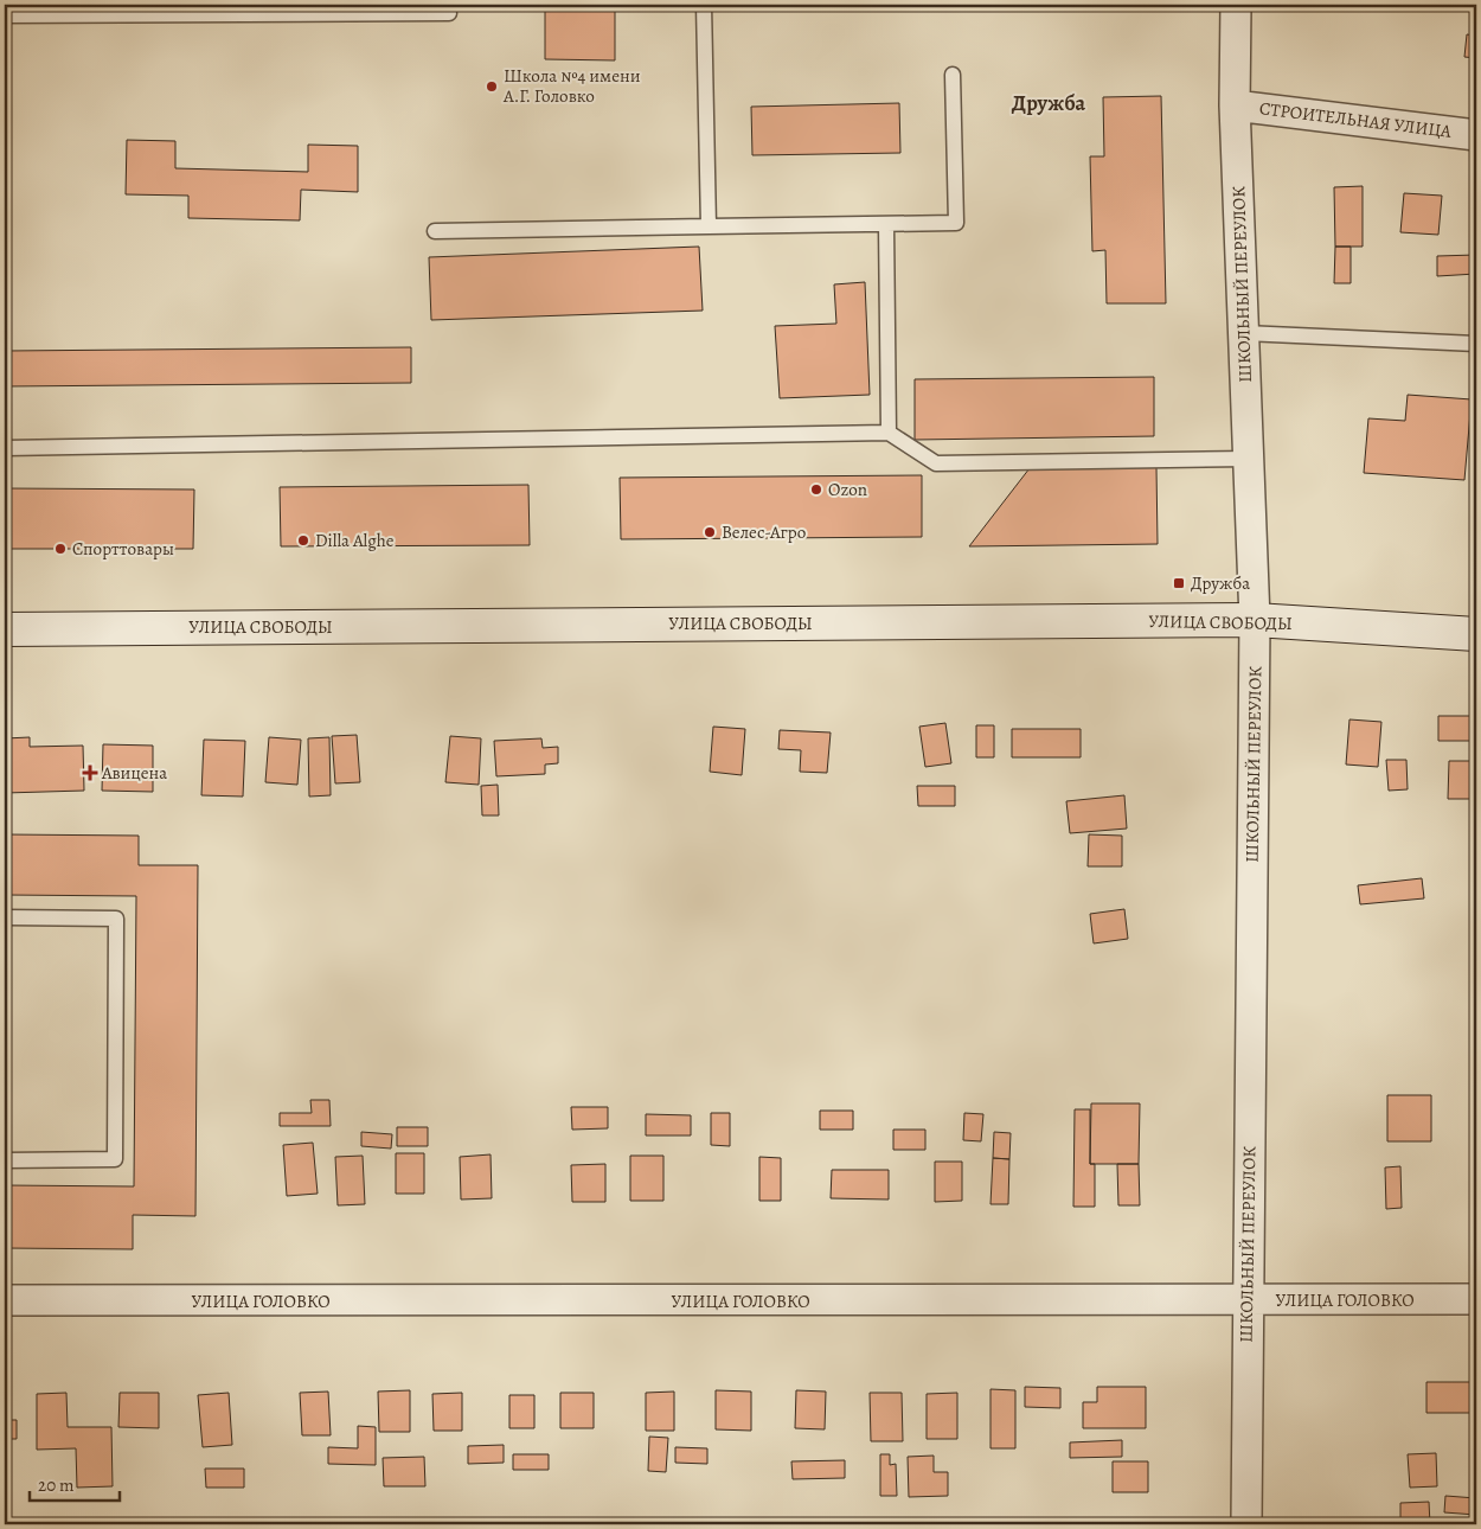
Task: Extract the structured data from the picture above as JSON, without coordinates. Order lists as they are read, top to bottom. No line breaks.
{"streets":{"main road":["УЛИЦА СВОБОДЫ"],"street":["СТРОИТЕЛЬНАЯ УЛИЦА","ШКОЛЬНЫЙ ПЕРЕУЛОК","УЛИЦА ГОЛОВКО"]},"crossings":[["СТРОИТЕЛЬНАЯ УЛИЦА","ШКОЛЬНЫЙ ПЕРЕУЛОК"],["ШКОЛЬНЫЙ ПЕРЕУЛОК","УЛИЦА СВОБОДЫ"],["ШКОЛЬНЫЙ ПЕРЕУЛОК","УЛИЦА ГОЛОВКО"]],"districts":["Дружба"],"places":{"other":["Школа №4 имени А.Г. Головко","Ozon","Велес-Агро","Dilla Alghe","Спорттовары"],"transit":["Дружба"],"health":["Авицена"]},"scale_bar":"20 m"}
